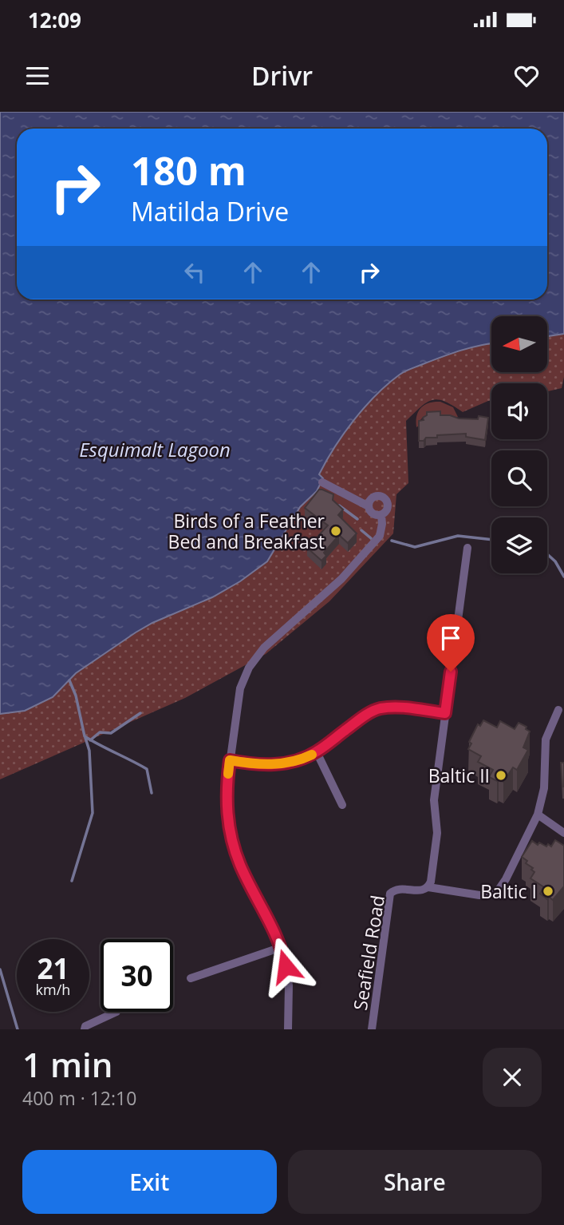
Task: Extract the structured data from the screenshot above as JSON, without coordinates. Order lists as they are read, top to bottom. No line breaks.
{"streets":{"street":["Seafield Road"]},"water":["Esquimalt Lagoon"],"places":["Birds of a Feather Bed and Breakfast","Baltic II","Baltic I"],"north":"left","page":{"status":"12:09","header":"Drivr","turn":["180 m","Matilda Drive"],"speed":"21 km/h","limit":"30","heading":["1 min","400 m · 12:10"],"buttons":["Exit","Share"]}}
